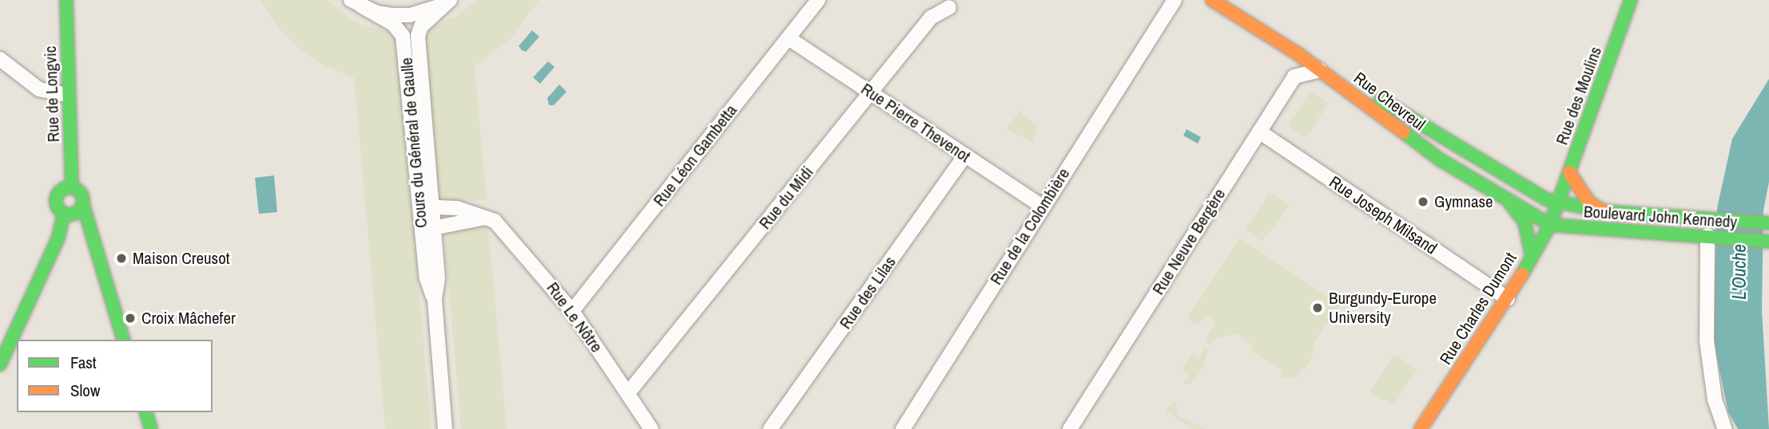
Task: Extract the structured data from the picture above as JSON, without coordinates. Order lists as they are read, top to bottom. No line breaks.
{"streets":{"main road":["Rue de Longvic","Rue des Moulins","Rue Chevreul","Boulevard John Kennedy","Rue Charles Dumont"],"street":["Rue Pierre Thevenot","Cours du Général de Gaulle","Rue Léon Gambetta","Rue du Midi","Rue Joseph Milsand","Rue de la Colombière","Rue Neuve Bergère","Rue des Lilas","Rue Le Nôtre"]},"crossings":[["Rue des Moulins","Rue Chevreul"],["Rue des Moulins","Boulevard John Kennedy"],["Rue des Moulins","Rue Charles Dumont"],["Rue Chevreul","Boulevard John Kennedy"],["Rue Chevreul","Rue Neuve Bergère"],["Rue Chevreul","Rue Charles Dumont"],["Rue Pierre Thevenot","Rue Léon Gambetta"],["Rue Pierre Thevenot","Rue du Midi"],["Rue Pierre Thevenot","Rue de la Colombière"],["Rue Pierre Thevenot","Rue des Lilas"],["Cours du Général de Gaulle","Rue Le Nôtre"],["Rue Léon Gambetta","Rue Le Nôtre"],["Rue du Midi","Rue Le Nôtre"],["Rue Joseph Milsand","Rue Neuve Bergère"],["Rue Joseph Milsand","Rue Charles Dumont"],["Boulevard John Kennedy","Rue Charles Dumont"]],"water":["L'Ouche"],"places":["Gymnase","Maison Creusot","Burgundy-Europe University","Croix Mâchefer"],"legend":["Fast","Slow"]}
